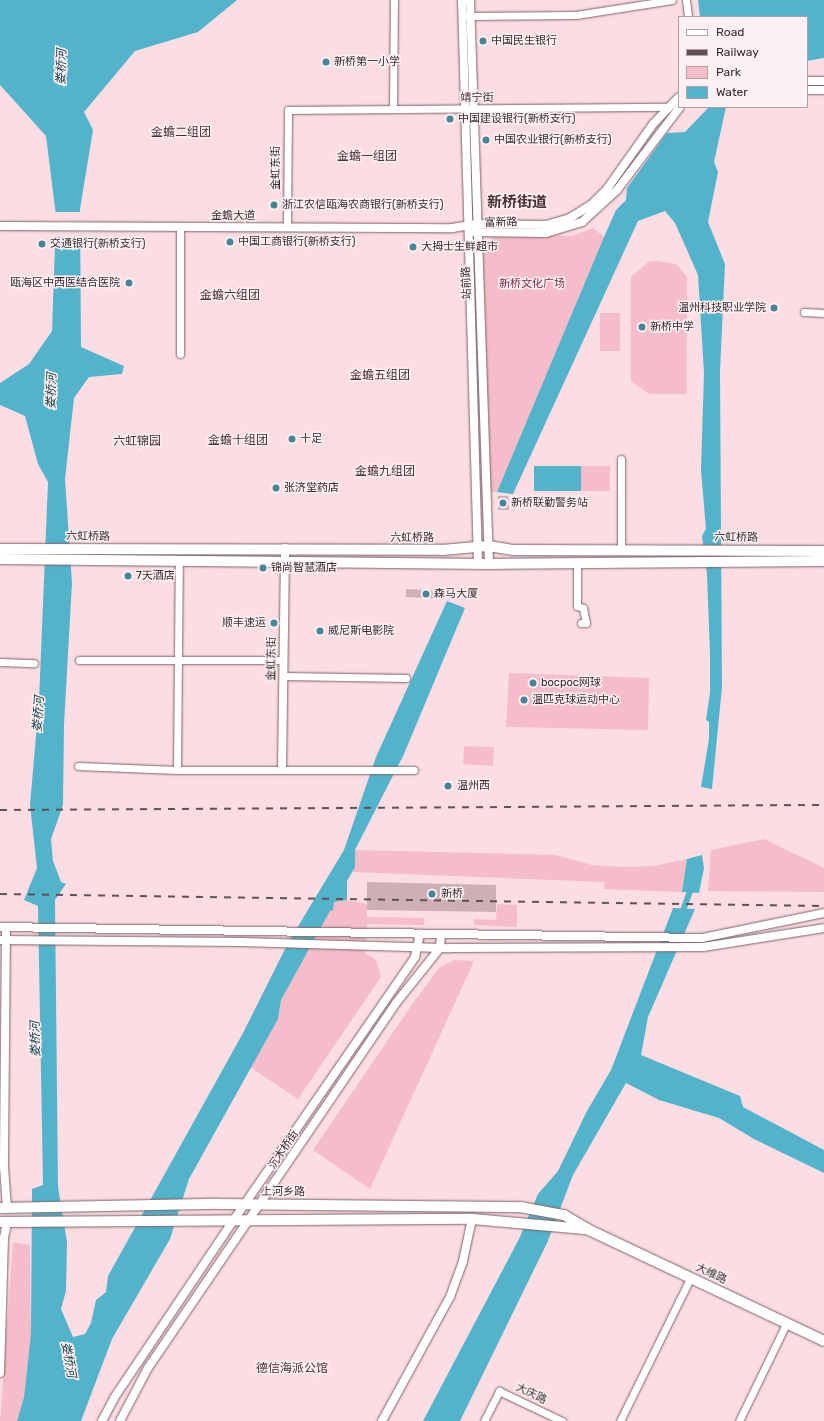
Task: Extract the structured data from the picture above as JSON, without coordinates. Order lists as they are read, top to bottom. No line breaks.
{"streets":{"main road":["六虹桥路","上河乡路","大维路"],"street":["靖宁街","金虹东街","金蟾大道","富新路","站前路","沉木桥街","大庆路"]},"crossings":[["靖宁街","金虹东街"],["靖宁街","富新路"],["靖宁街","站前路"],["金虹东街","金蟾大道"],["金虹东街","六虹桥路"],["金蟾大道","富新路"],["金蟾大道","站前路"],["富新路","站前路"],["站前路","六虹桥路"],["沉木桥街","上河乡路"],["上河乡路","大维路"]],"districts":["金蟾二组团","金蟾一组团","新桥街道","金蟾六组团","金蟾五组团","金蟾十组团","六虹锦园","金蟾九组团","德信海派公馆"],"water":["娄桥河"],"parks":["新桥文化广场"],"places":["中国民生银行","新桥第一小学","中国建设银行(新桥支行)","中国农业银行(新桥支行)","浙江农信瓯海农商银行(新桥支行)","中国工商银行(新桥支行)","交通银行(新桥支行)","大拇士生鲜超市","瓯海区中西医结合医院","温州科技职业学院","新桥中学","十足","张济堂药店","新桥联勤警务站","锦尚智慧酒店","7天酒店","森马大厦","顺丰速运","威尼斯电影院","bocpoc网球","温匹克球运动中心","温州西","新桥"],"legend":["Road","Railway","Park","Water"]}
